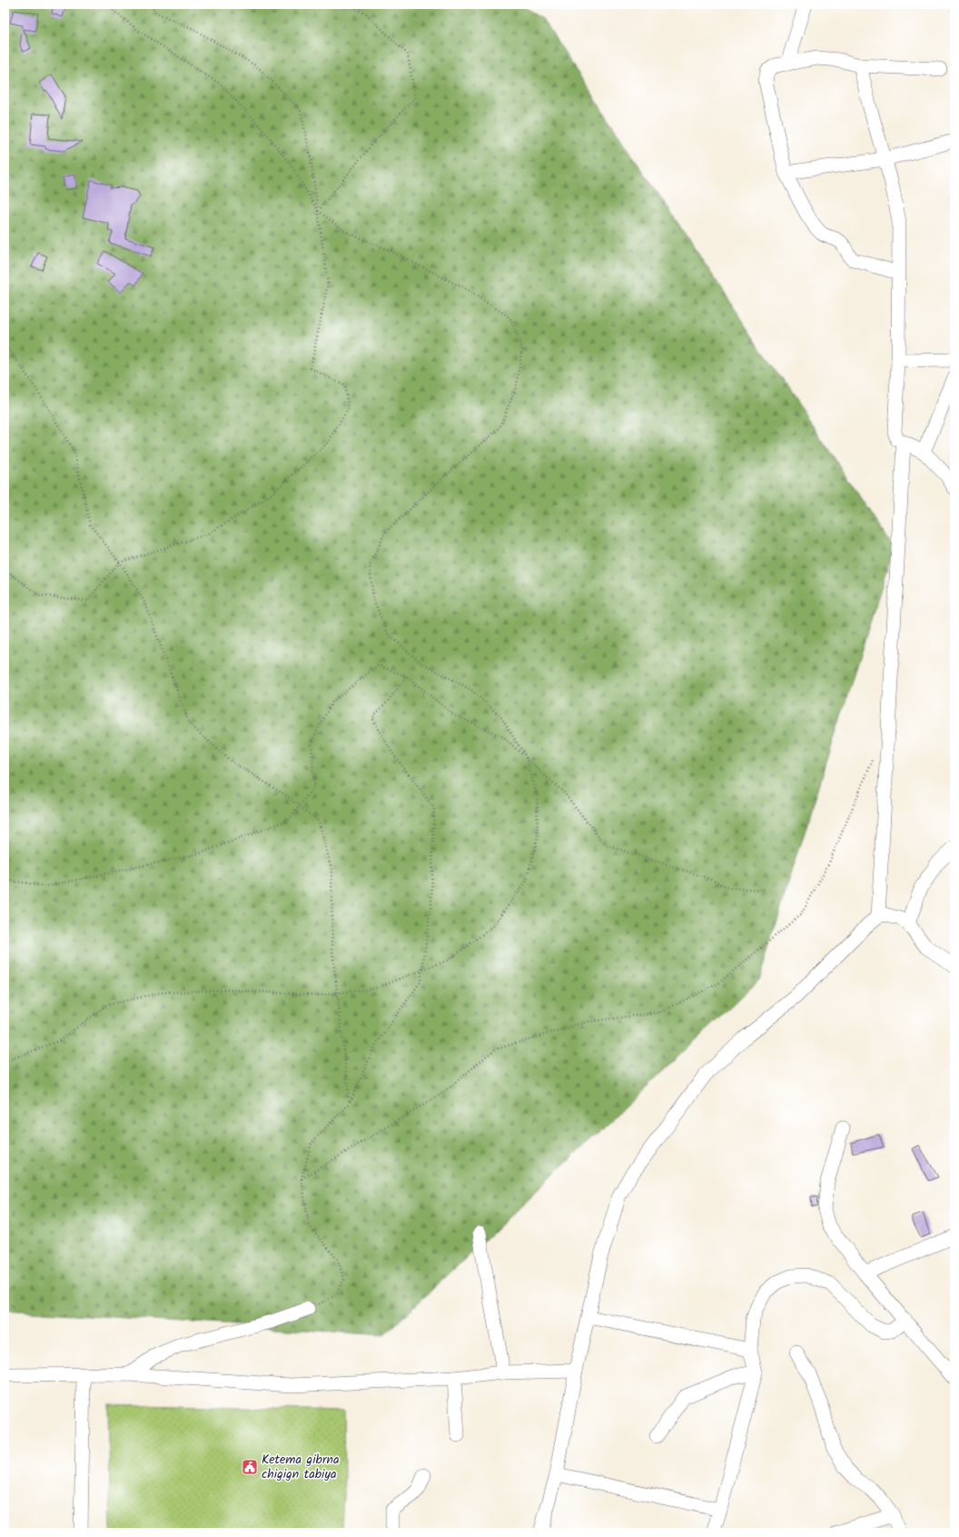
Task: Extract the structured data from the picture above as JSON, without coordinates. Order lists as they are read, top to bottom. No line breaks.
{"places":{"public building":["Ketema gibrna chigign tabiya"]}}
